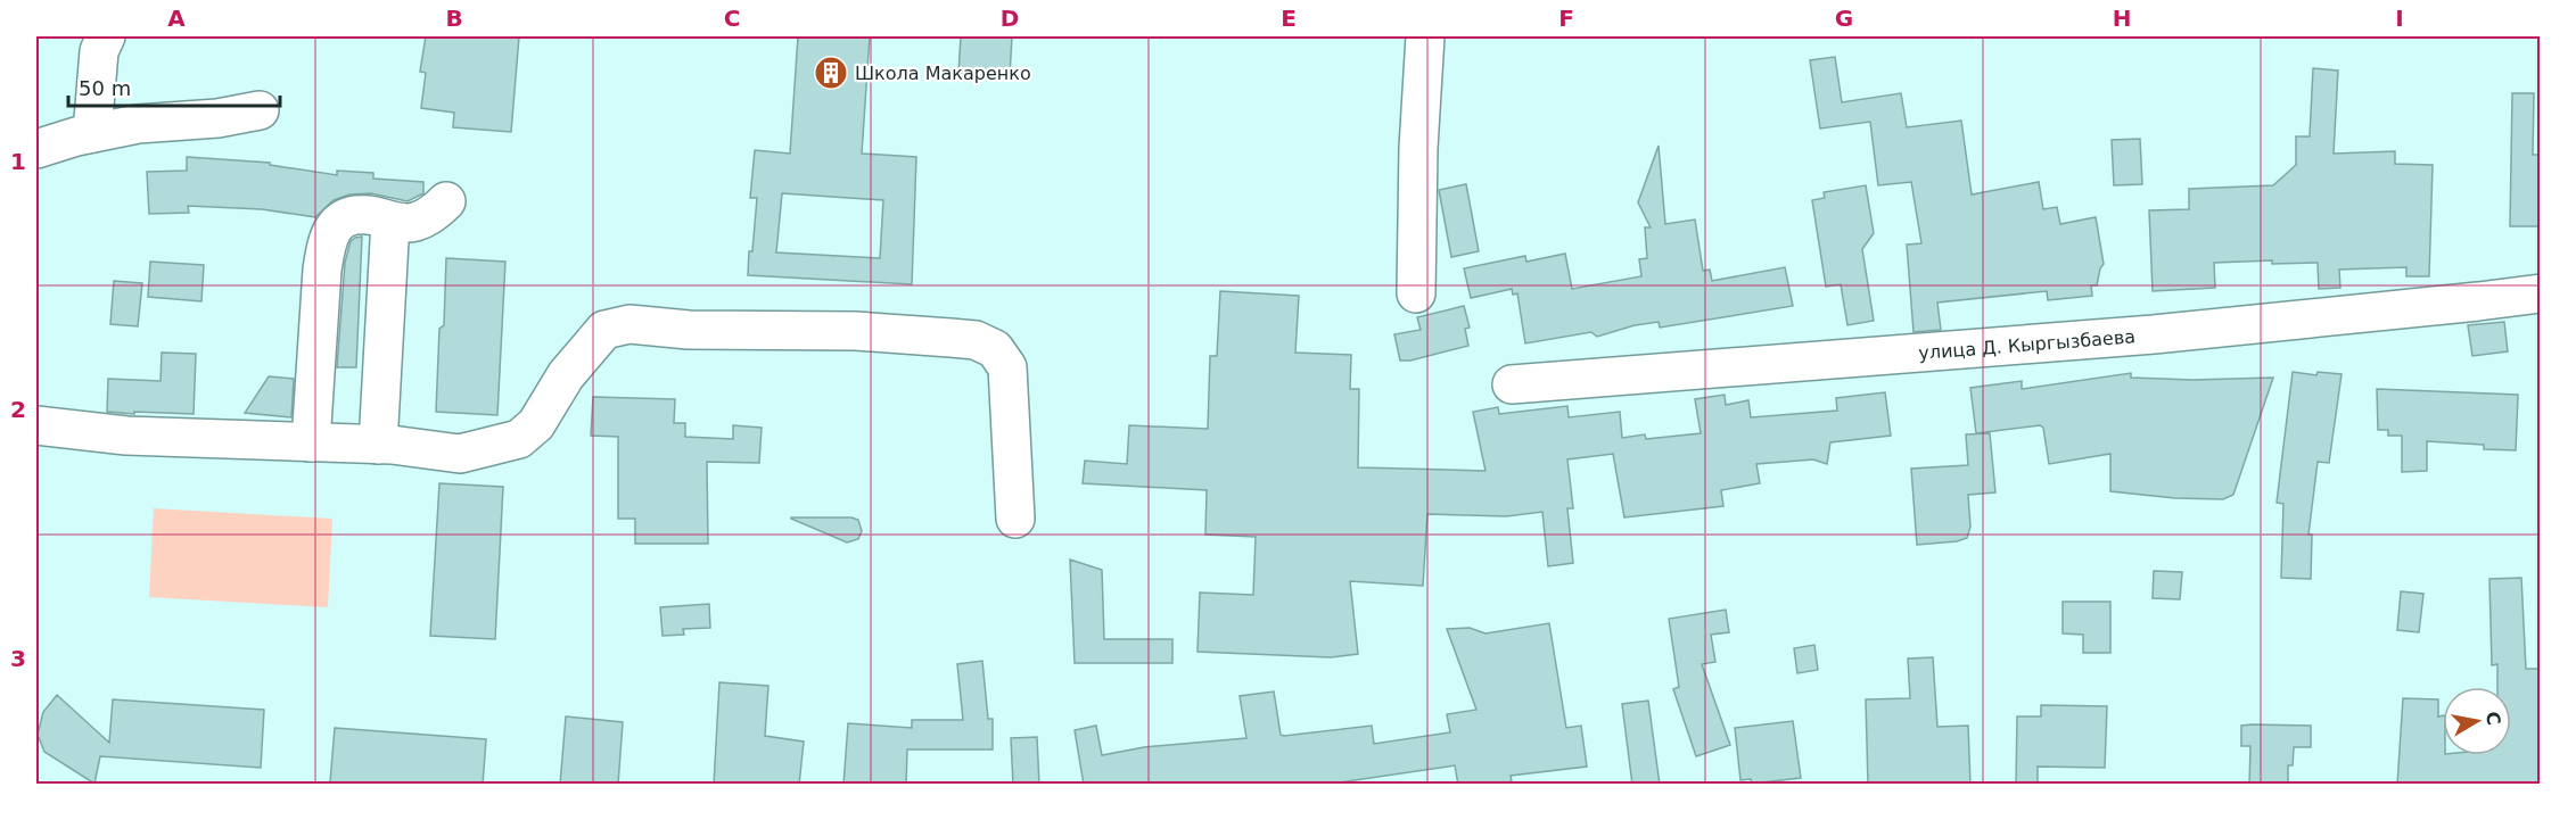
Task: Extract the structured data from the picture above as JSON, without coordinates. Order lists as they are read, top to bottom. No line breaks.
{"streets":{"street":["улица Д. Кыргызбаева"]},"places":{"building":["Школа Макаренко"]},"scale_bar":"50 m","north":"right","grid":{"columns":["A","B","C","D","E","F","G","H","I"],"rows":["1","2","3"]}}
